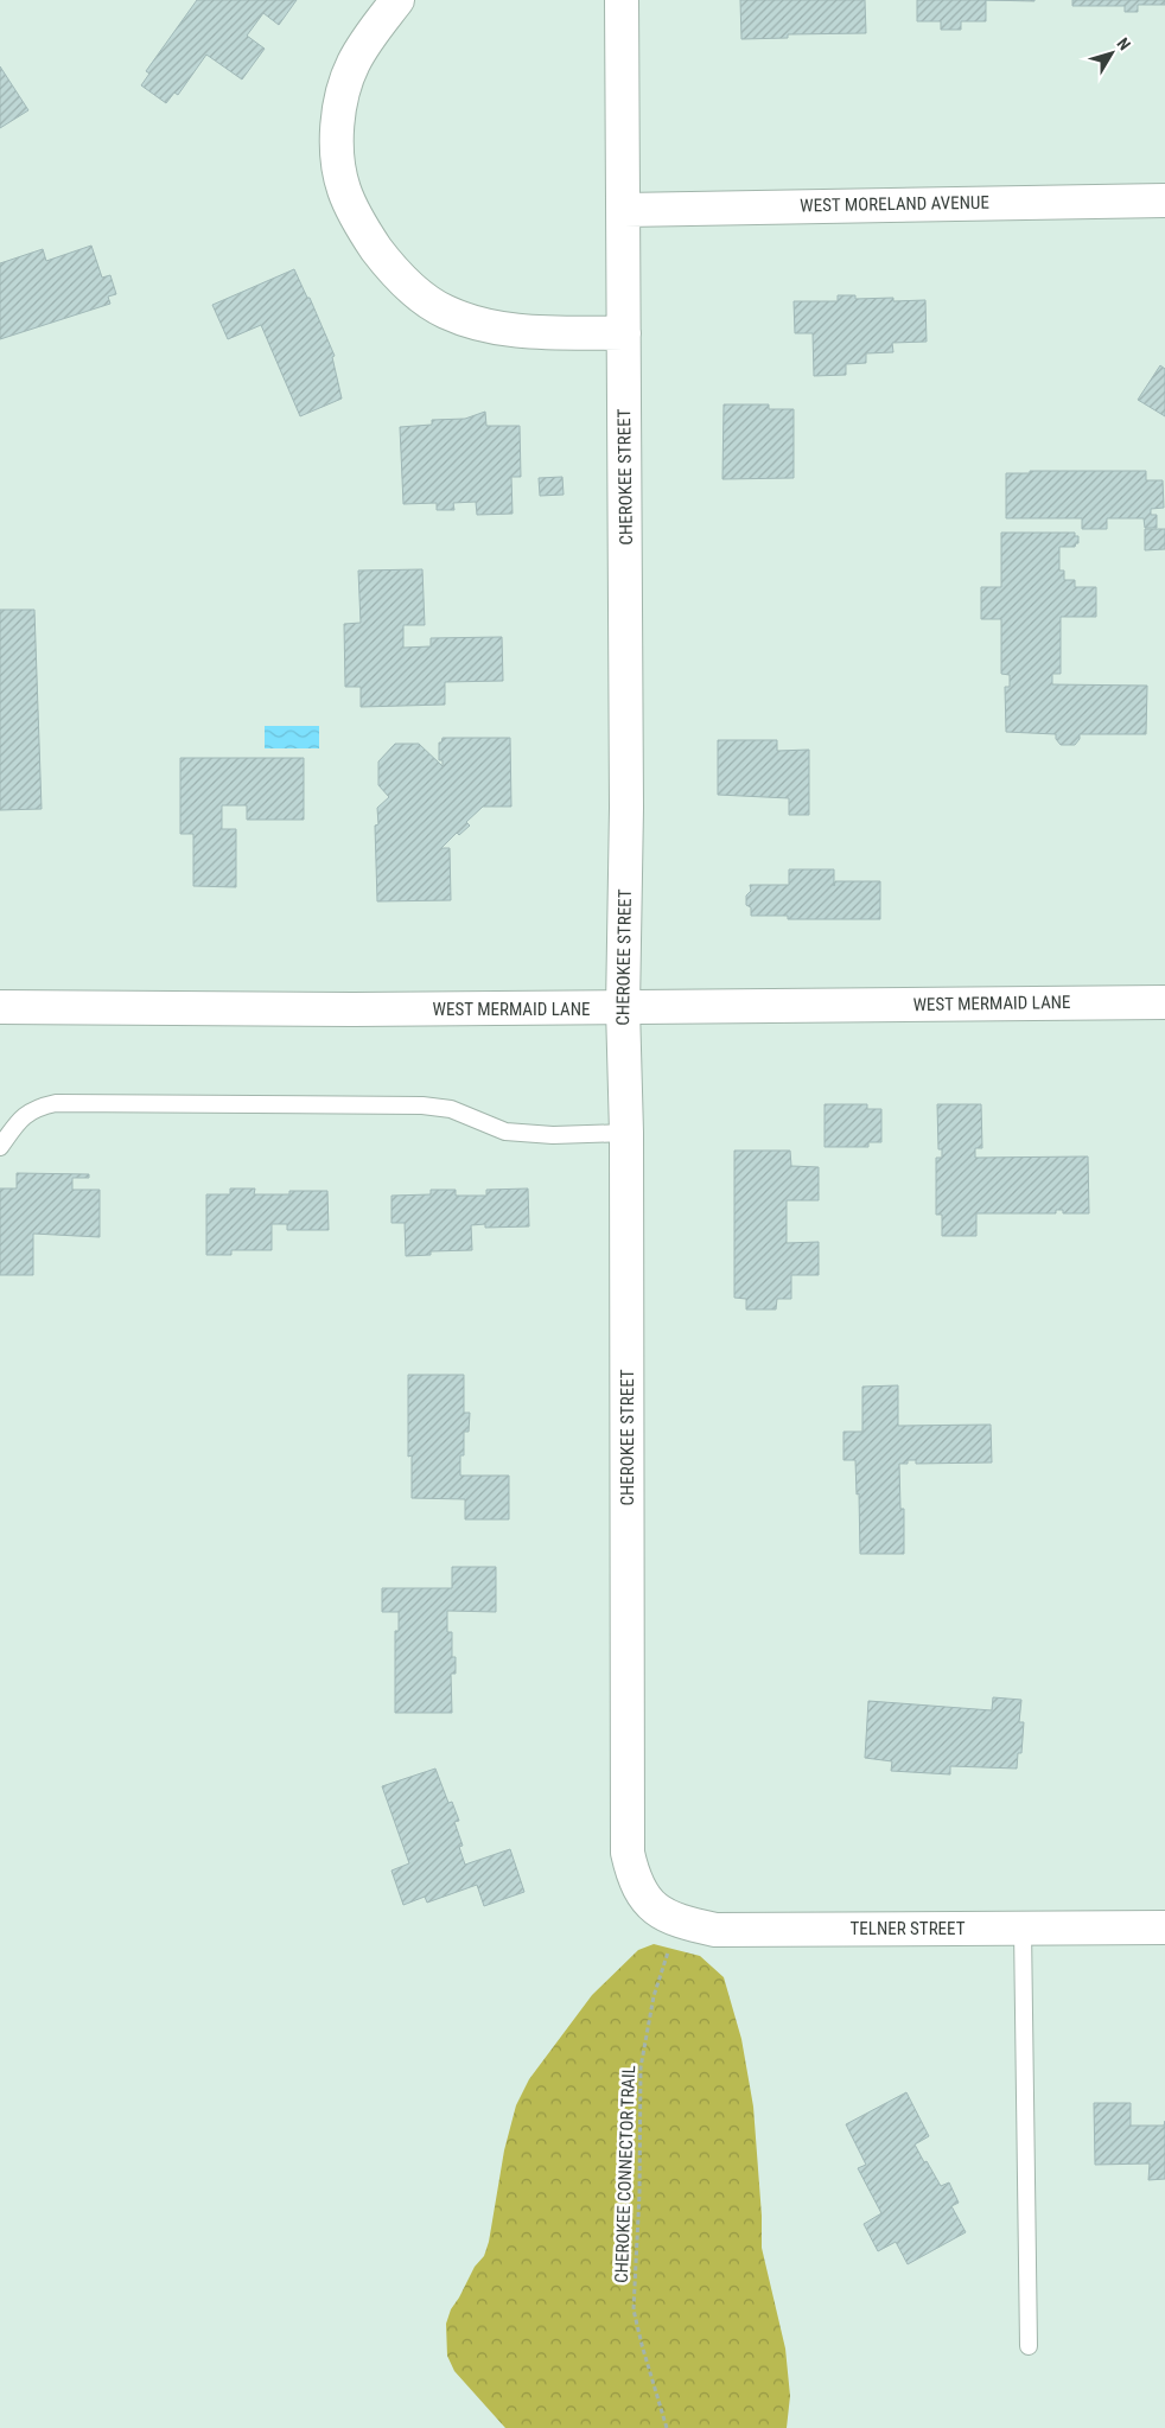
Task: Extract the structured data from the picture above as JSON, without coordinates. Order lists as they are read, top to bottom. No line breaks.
{"streets":{"street":["WEST MORELAND AVENUE","CHEROKEE STREET","WEST MERMAID LANE","TELNER STREET"],"path":["CHEROKEE CONNECTOR TRAIL"]},"crossings":[["WEST MORELAND AVENUE","CHEROKEE STREET"],["CHEROKEE STREET","WEST MERMAID LANE"],["CHEROKEE STREET","TELNER STREET"],["CHEROKEE STREET","CHEROKEE CONNECTOR TRAIL"],["TELNER STREET","CHEROKEE CONNECTOR TRAIL"]],"north":"top right"}
